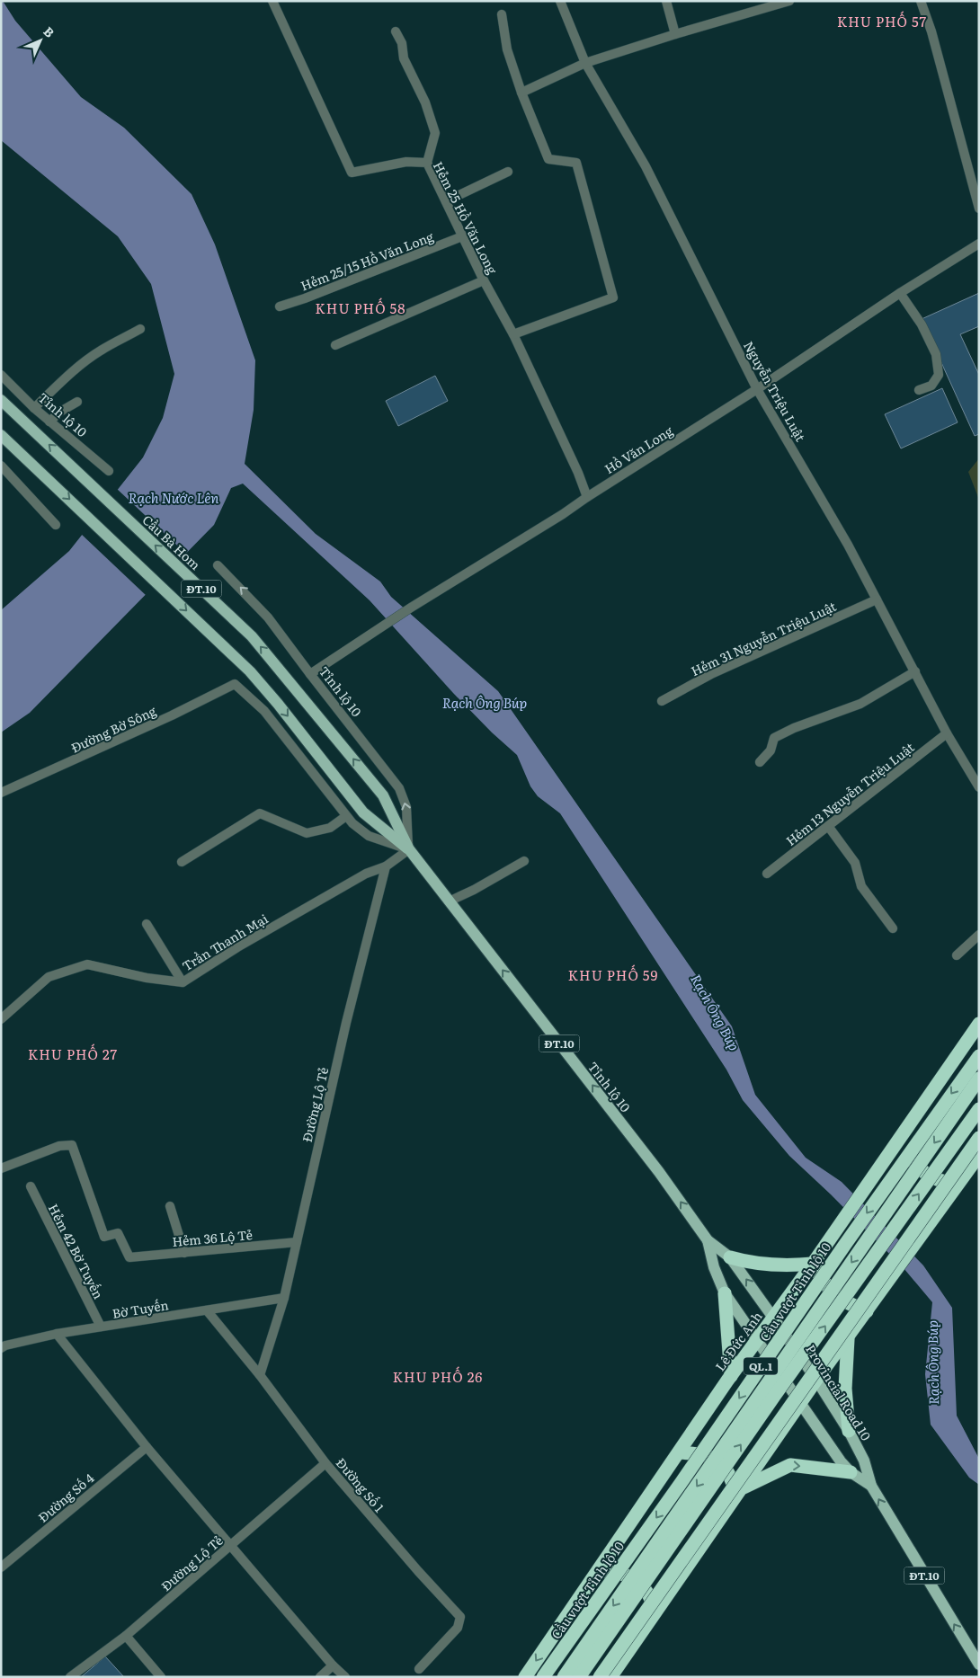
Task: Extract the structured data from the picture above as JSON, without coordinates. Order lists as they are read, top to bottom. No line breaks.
{"streets":{"highway":["Cầu vượt Tỉnh lộ 10","Lê Đức Anh","QL.1"],"main road":["Tỉnh lộ 10","Cầu Bà Hom","ĐT.10","Provincial Road 10"],"street":["Hẻm 25 Hồ Văn Long","Hẻm 25/15 Hồ Văn Long","Nguyễn Triệu Luật","Hồ Văn Long","Hẻm 31 Nguyễn Triệu Luật","Đường Bờ Sông","Hẻm 13 Nguyễn Triệu Luật","Trần Thanh Mại","Đường Lộ Tẻ","Hẻm 36 Lộ Tẻ","Hẻm 42 Bờ Tuyến","Bờ Tuyến","Đường Số 1","Đường Số 4"]},"crossings":[["Hẻm 25 Hồ Văn Long","Hẻm 25/15 Hồ Văn Long"],["Hẻm 25 Hồ Văn Long","Hồ Văn Long"],["Nguyễn Triệu Luật","Hồ Văn Long"],["Nguyễn Triệu Luật","Hẻm 31 Nguyễn Triệu Luật"],["Nguyễn Triệu Luật","Hẻm 13 Nguyễn Triệu Luật"],["Tỉnh lộ 10","Hồ Văn Long"],["Tỉnh lộ 10","Cầu Bà Hom"],["Tỉnh lộ 10","ĐT.10"],["Tỉnh lộ 10","Lê Đức Anh"],["Tỉnh lộ 10","Provincial Road 10"],["ĐT.10","Lê Đức Anh"],["ĐT.10","Provincial Road 10"],["Trần Thanh Mại","Đường Lộ Tẻ"],["Đường Lộ Tẻ","Hẻm 36 Lộ Tẻ"],["Đường Lộ Tẻ","Bờ Tuyến"],["Đường Lộ Tẻ","Đường Số 1"],["Hẻm 42 Bờ Tuyến","Bờ Tuyến"],["Bờ Tuyến","Đường Số 1"],["Lê Đức Anh","Provincial Road 10"]],"one_way":["Cầu Bà Hom","Provincial Road 10"],"districts":["KHU PHỐ 57","KHU PHỐ 58","KHU PHỐ 59","KHU PHỐ 27","KHU PHỐ 26"],"water":["Rạch Nước Lên","Rạch Ông Búp"],"north":"top right"}
